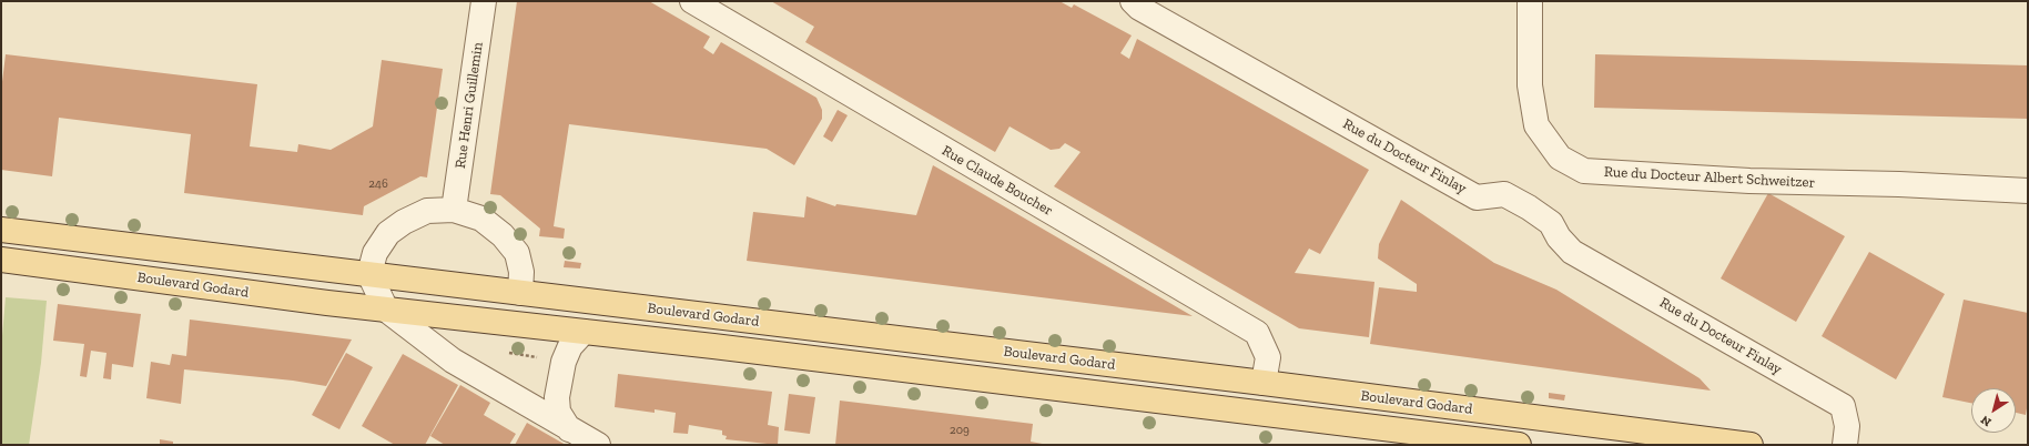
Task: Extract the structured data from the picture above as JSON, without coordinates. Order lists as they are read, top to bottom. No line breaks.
{"streets":{"main road":["Boulevard Godard"],"street":["Rue Henri Guillemin","Rue du Docteur Finlay","Rue du Docteur Albert Schweitzer","Rue Claude Boucher"]},"crossings":[["Rue Claude Boucher","Boulevard Godard"]],"house_numbers":["246","209"],"north":"bottom left"}
